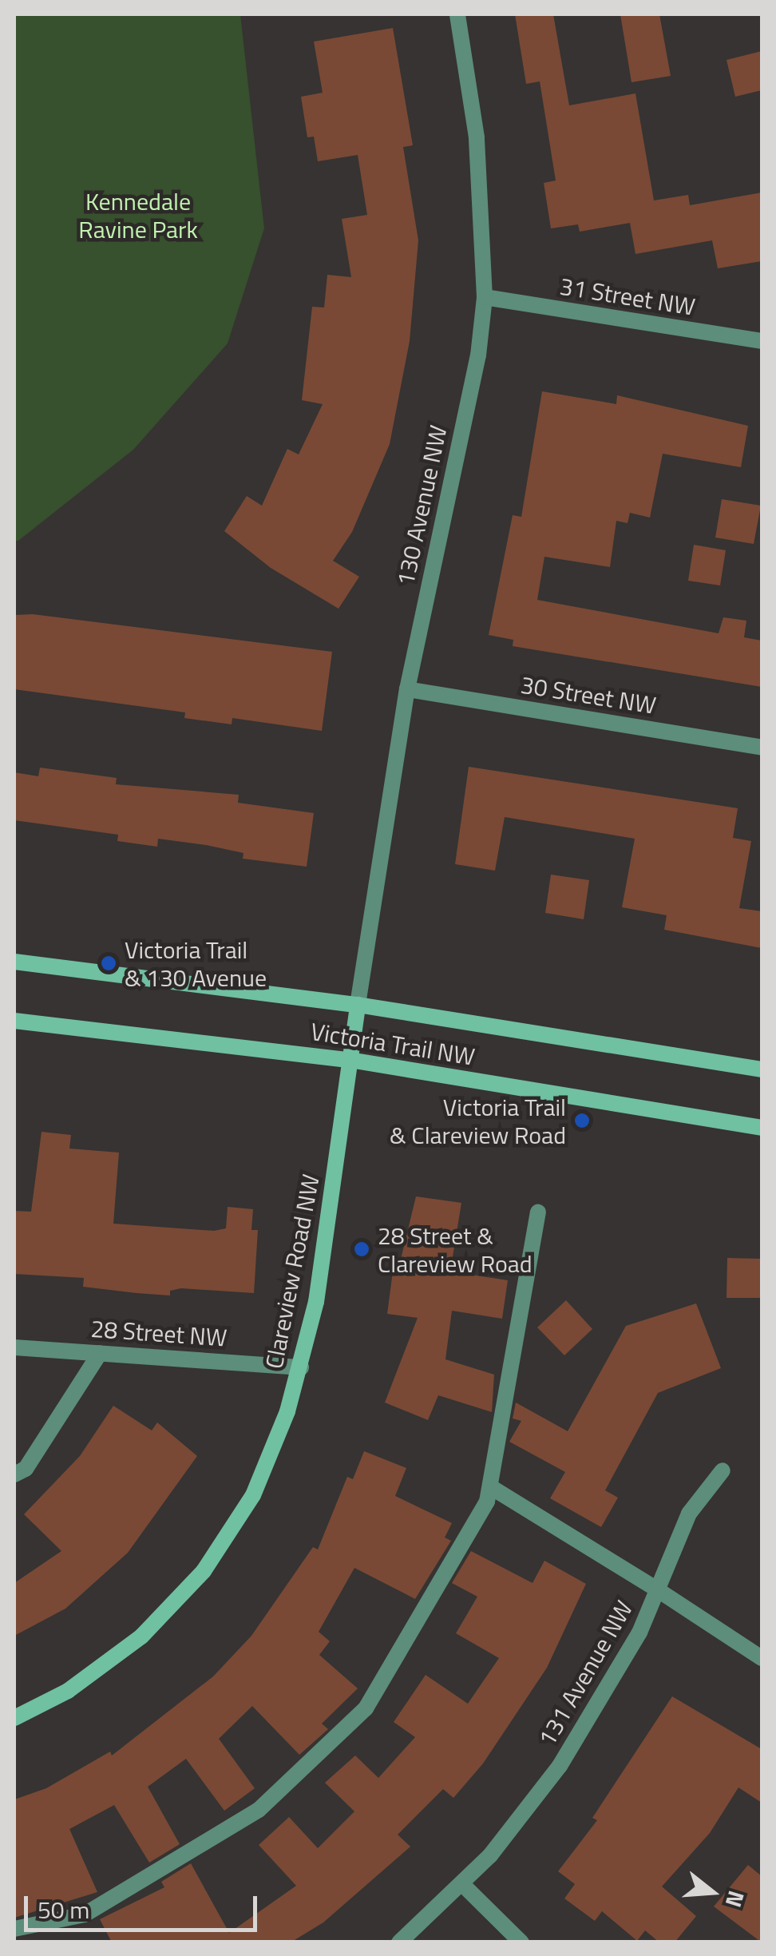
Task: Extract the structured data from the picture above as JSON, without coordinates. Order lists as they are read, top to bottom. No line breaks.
{"streets":{"main road":["Victoria Trail NW","Clareview Road NW"],"street":["31 Street NW","130 Avenue NW","30 Street NW","28 Street NW","131 Avenue NW"]},"crossings":[["31 Street NW","130 Avenue NW"],["130 Avenue NW","30 Street NW"],["130 Avenue NW","Victoria Trail NW"],["130 Avenue NW","Clareview Road NW"],["Victoria Trail NW","Clareview Road NW"],["Clareview Road NW","28 Street NW"]],"parks":["Kennedale Ravine Park"],"places":["Victoria Trail & 130 Avenue","Victoria Trail & Clareview Road","28 Street & Clareview Road"],"scale_bar":"50 m","north":"right"}
